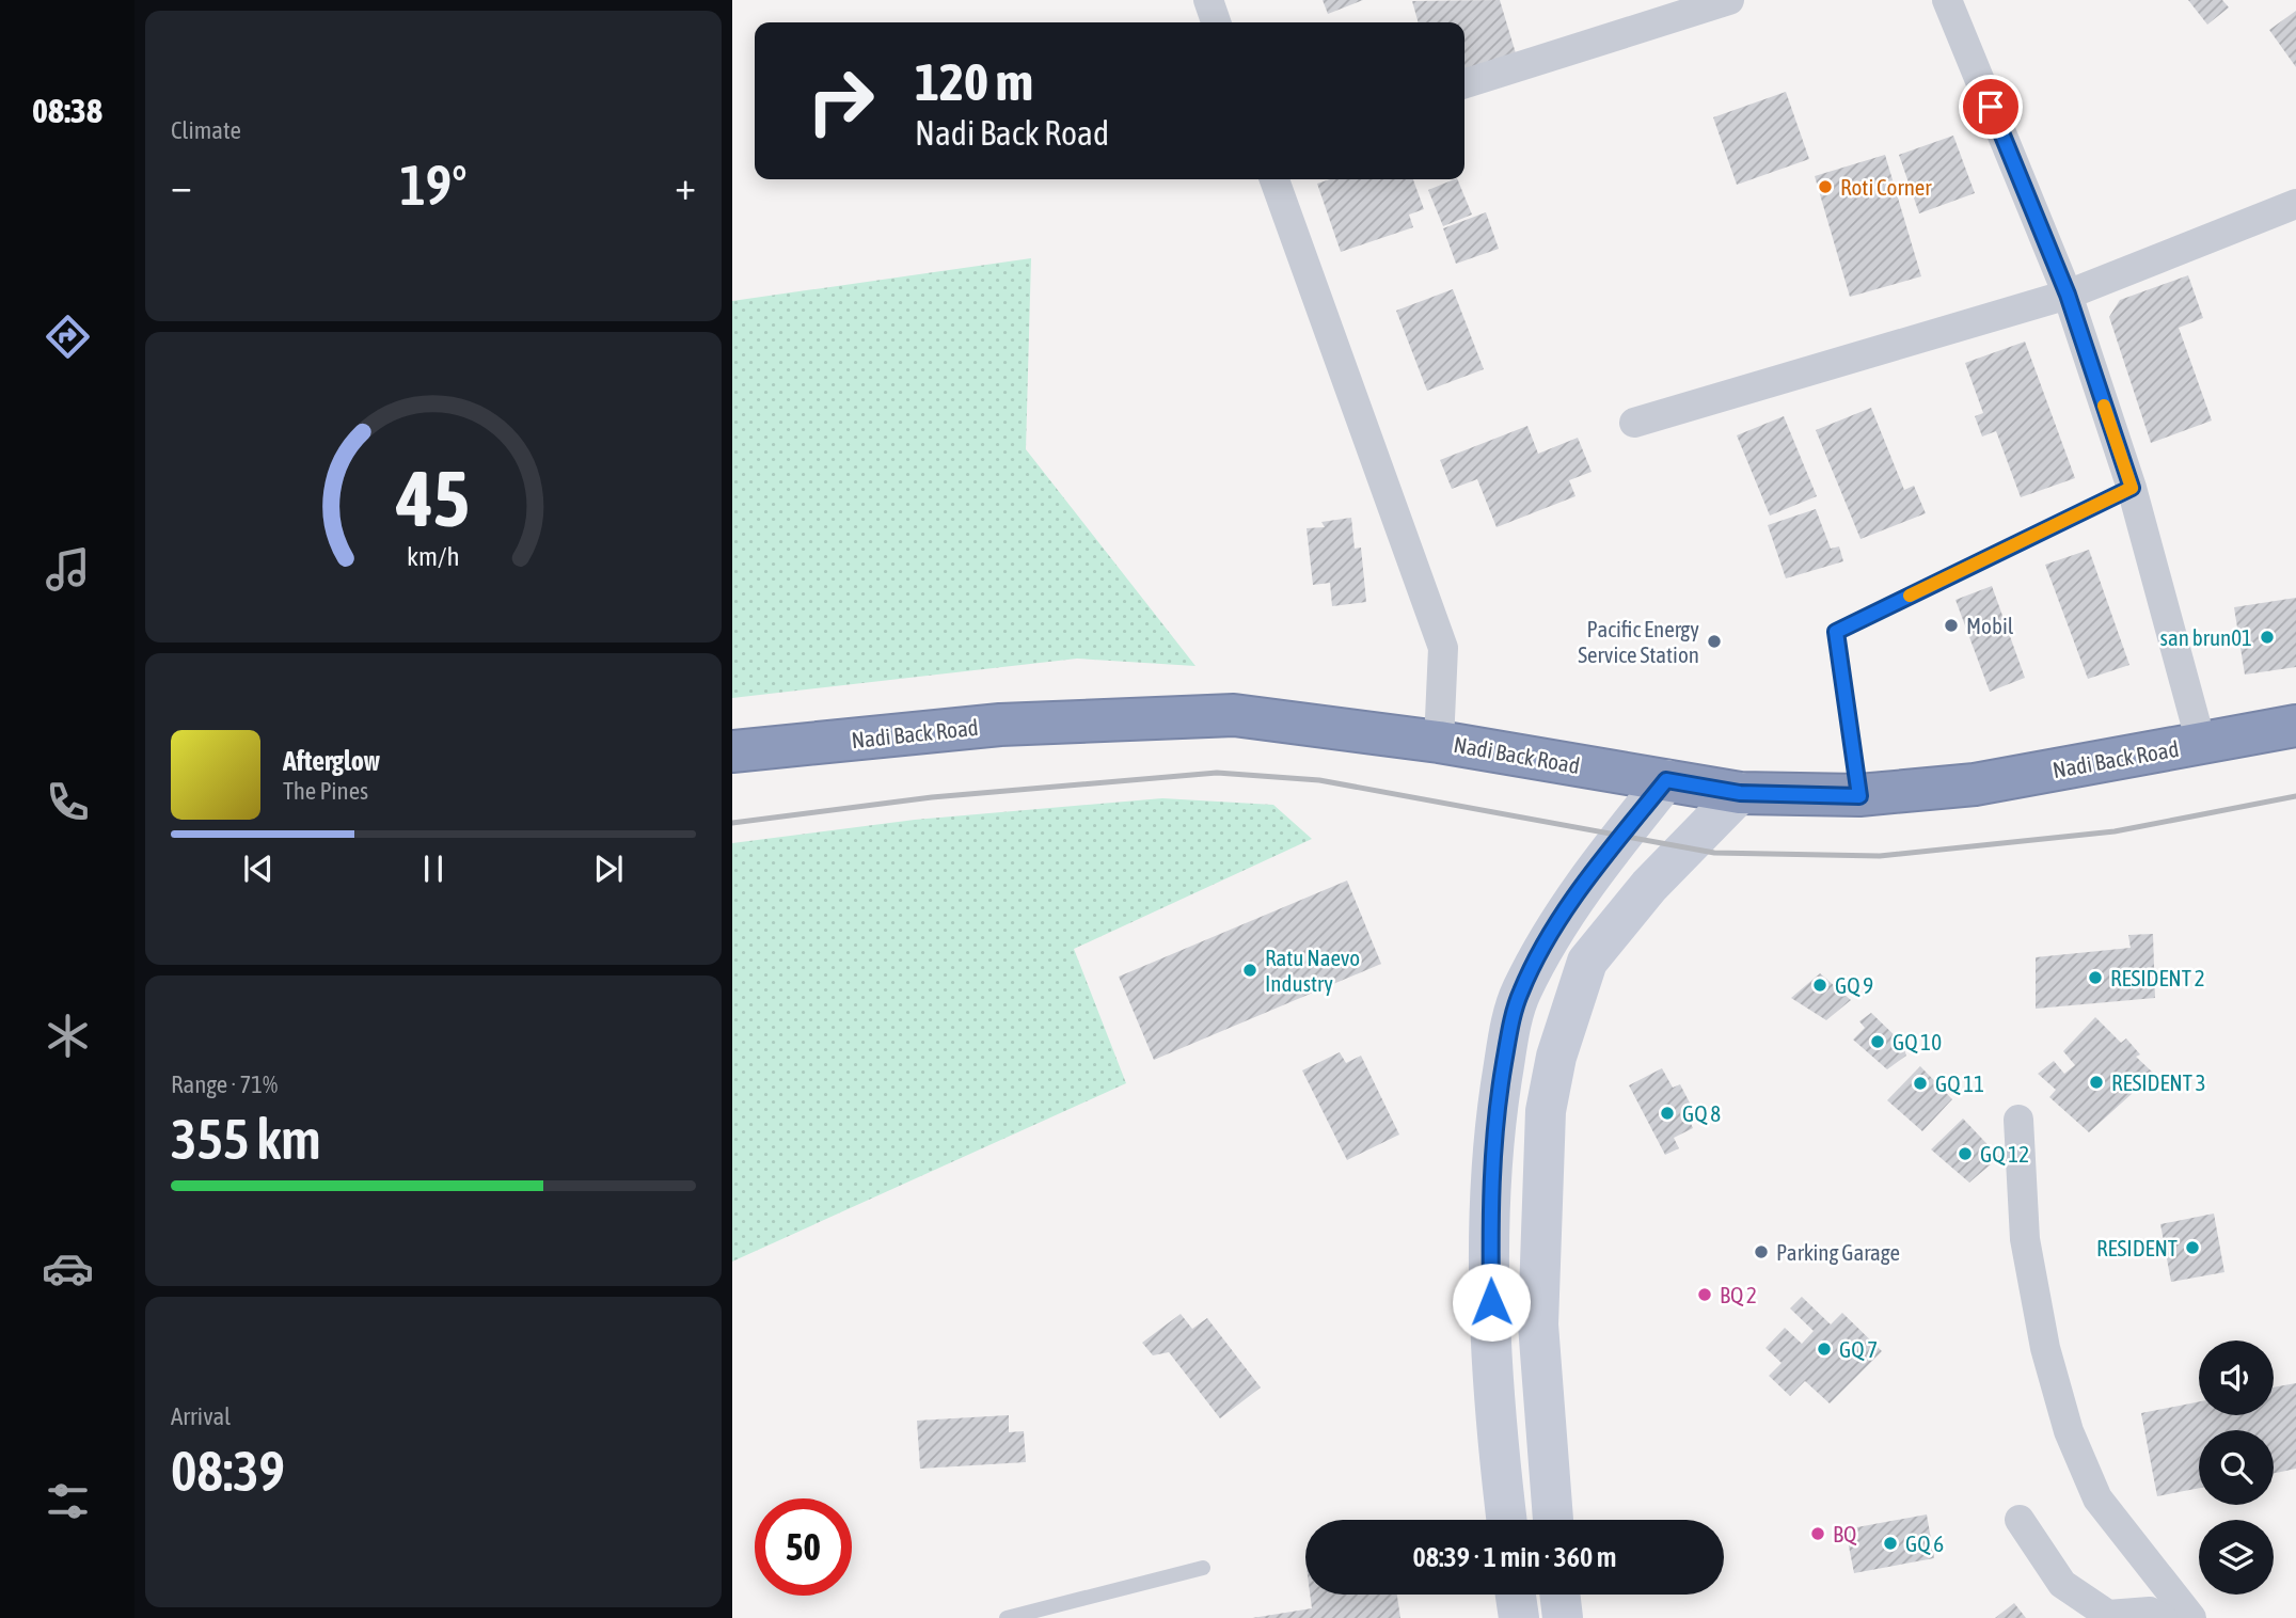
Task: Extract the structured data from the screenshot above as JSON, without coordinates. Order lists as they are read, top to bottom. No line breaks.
{"streets":{"highway":["Nadi Back Road"]},"places":["Roti Corner","Mobil","san brun01","Pacific Energy Service Station","Ratu Naevo Industry","RESIDENT 2","GQ 9","GQ 10","RESIDENT 3","GQ 11","GQ 8","GQ 12","RESIDENT","Parking Garage","BQ 2","GQ 7","BQ","GQ 6"],"page":{"tabs":"08:38","tile":["Climate",["Range · 71%","355 km"],["Arrival","08:39"]],"turn":["120 m","Nadi Back Road"],"heat":["−","19°","+"],"song":["Afterglow","The Pines"],"limit":"50","trip":"08:39 · 1 min · 360 m","gauge":["45","km/h"]}}
